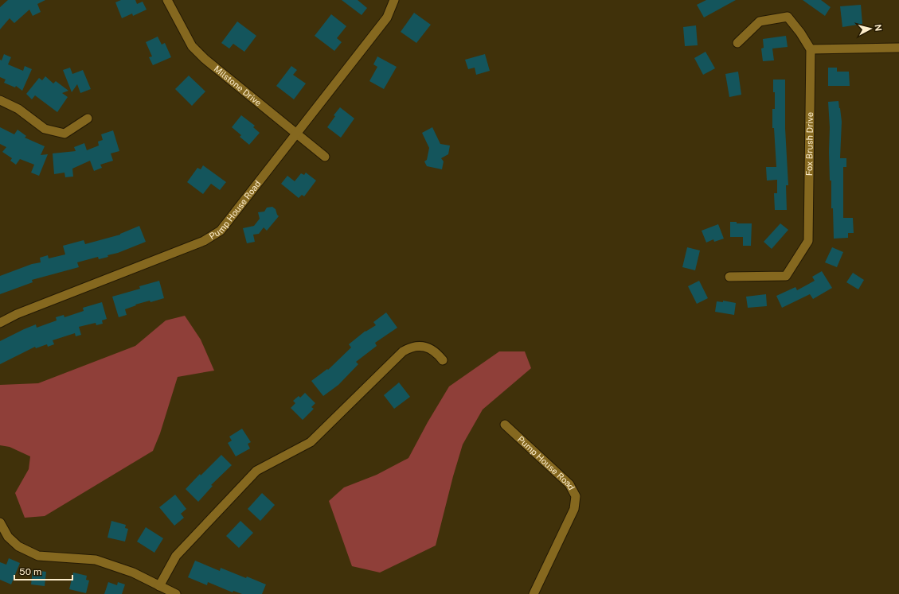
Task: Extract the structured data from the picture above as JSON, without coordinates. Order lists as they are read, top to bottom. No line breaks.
{"streets":{"street":["Milstone Drive","Fox Brush Drive","Pump House Road"]},"crossings":[["Milstone Drive","Pump House Road"]],"scale_bar":"50 m","north":"right"}
